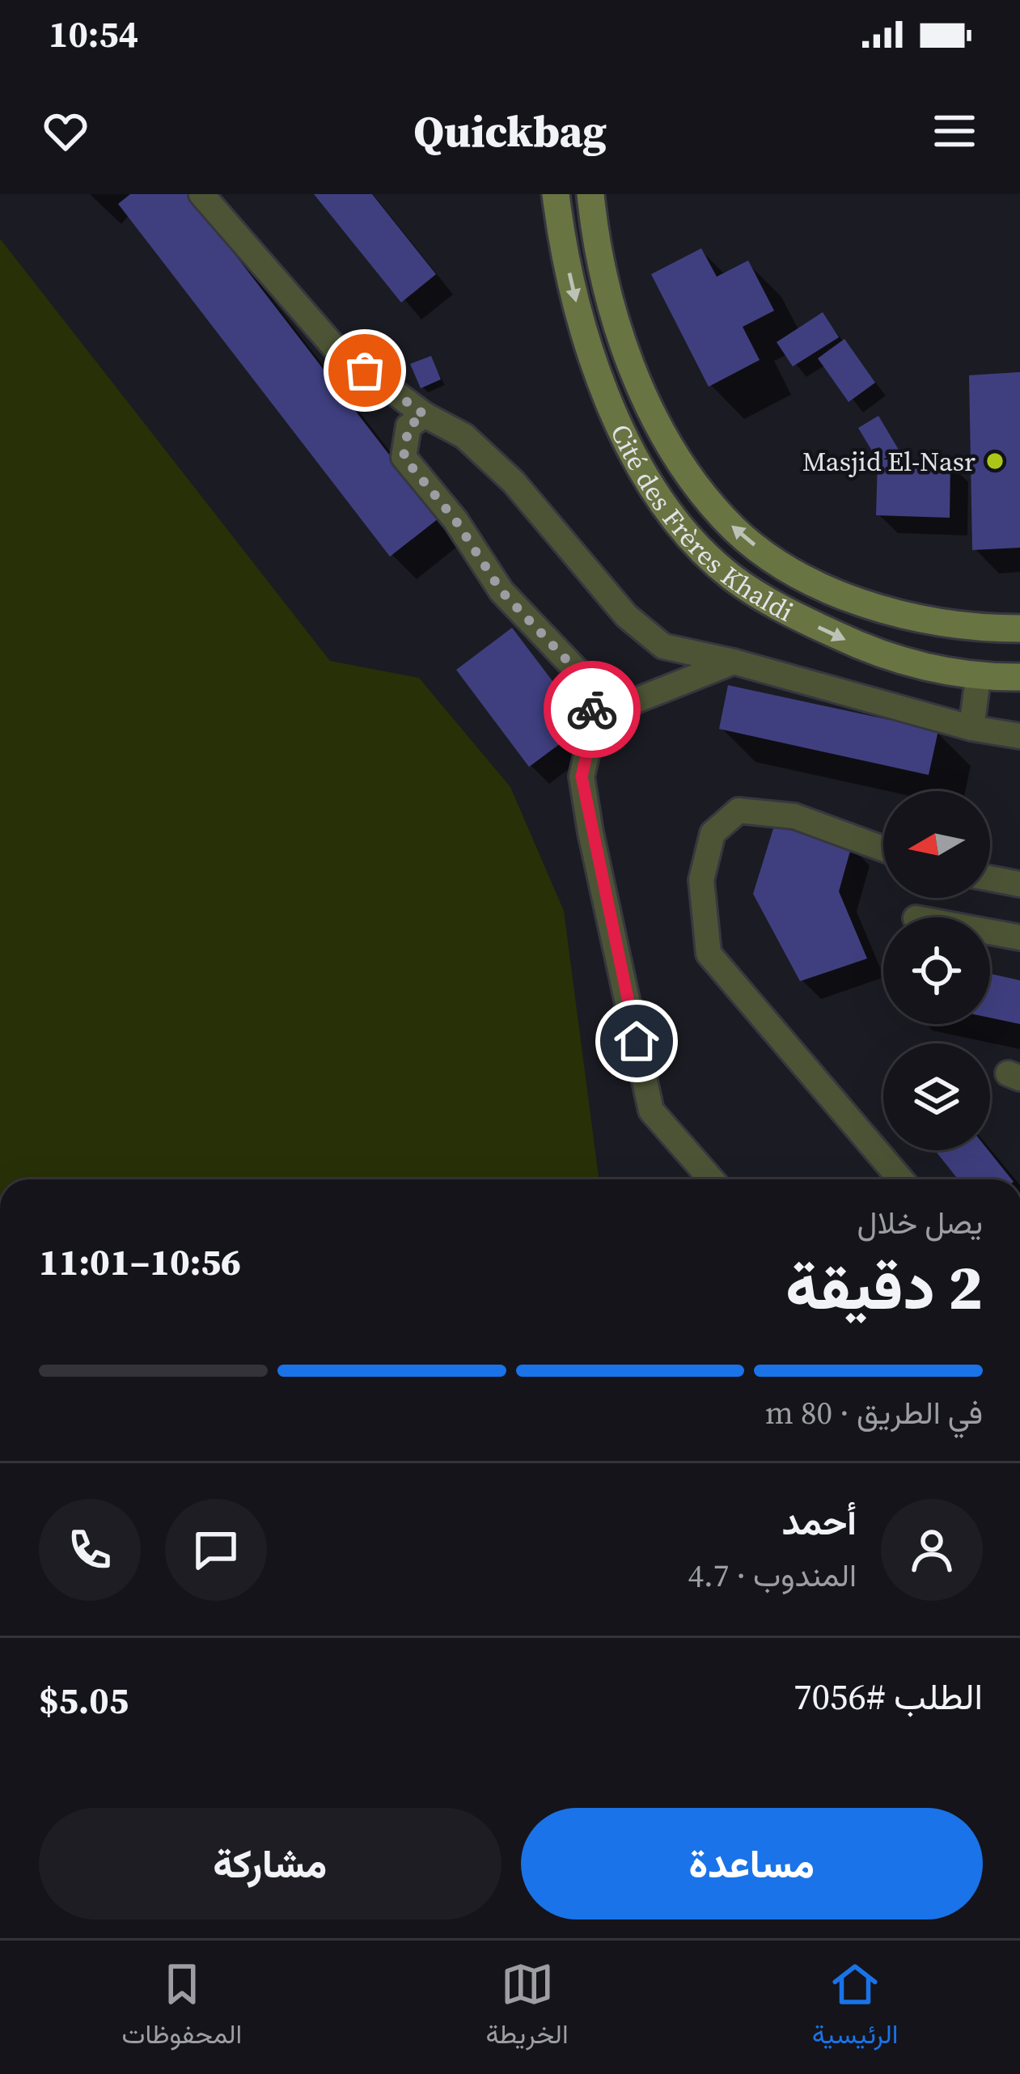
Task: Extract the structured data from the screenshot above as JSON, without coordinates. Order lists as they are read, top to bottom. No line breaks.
{"streets":{"main road":["Cité des Frères Khaldi"]},"places":["Masjid El-Nasr"],"north":"left","page":{"status":"10:54","header":"Quickbag","heading":["2 دقيقة","يصل خلال","10:56–11:01"],"panel":["أحمد","المندوب · 4.7","الطلب #7056","$5.05"],"bar":"في الطريق · 80 m","buttons":["مساعدة","مشاركة"],"tabs":["الرئيسية","الخريطة","المحفوظات"]}}
